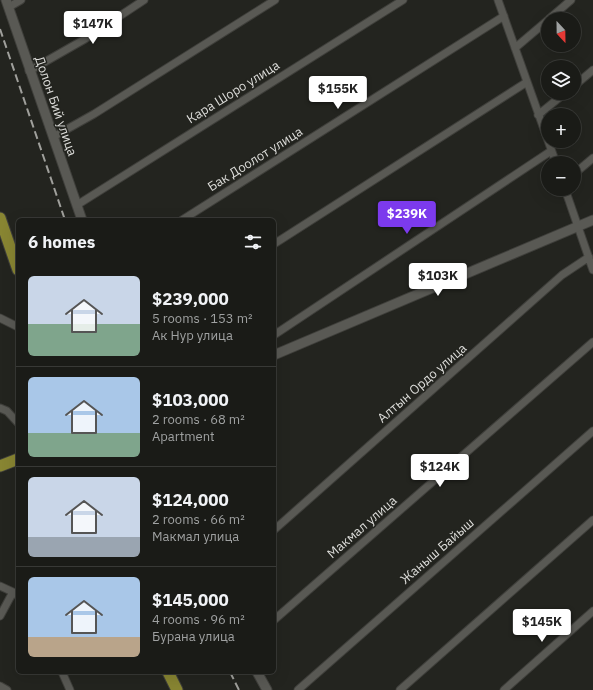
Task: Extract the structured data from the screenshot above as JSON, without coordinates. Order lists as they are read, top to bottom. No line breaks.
{"streets":{"street":["Кара Шоро улица","Долон Бий улица","Бак Доолот улица","Алтын Ордо улица","Макмал улица","Жаныш Байыш"]},"crossings":[["Кара Шоро улица","Долон Бий улица"]],"north":"bottom","page":{"price":["$147K","$155K","$239K","$103K","$124K","$145K"],"map_buttons":["+","−"],"heading":"6 homes","list":[{"name":"$239,000","note":"5 rooms · 153 m² · Ак Нур улица"},{"name":"$103,000","note":"2 rooms · 68 m² · Apartment"},{"name":"$124,000","note":"2 rooms · 66 m² · Макмал улица"},{"name":"$145,000","note":"4 rooms · 96 m² · Бурана улица"}]}}
